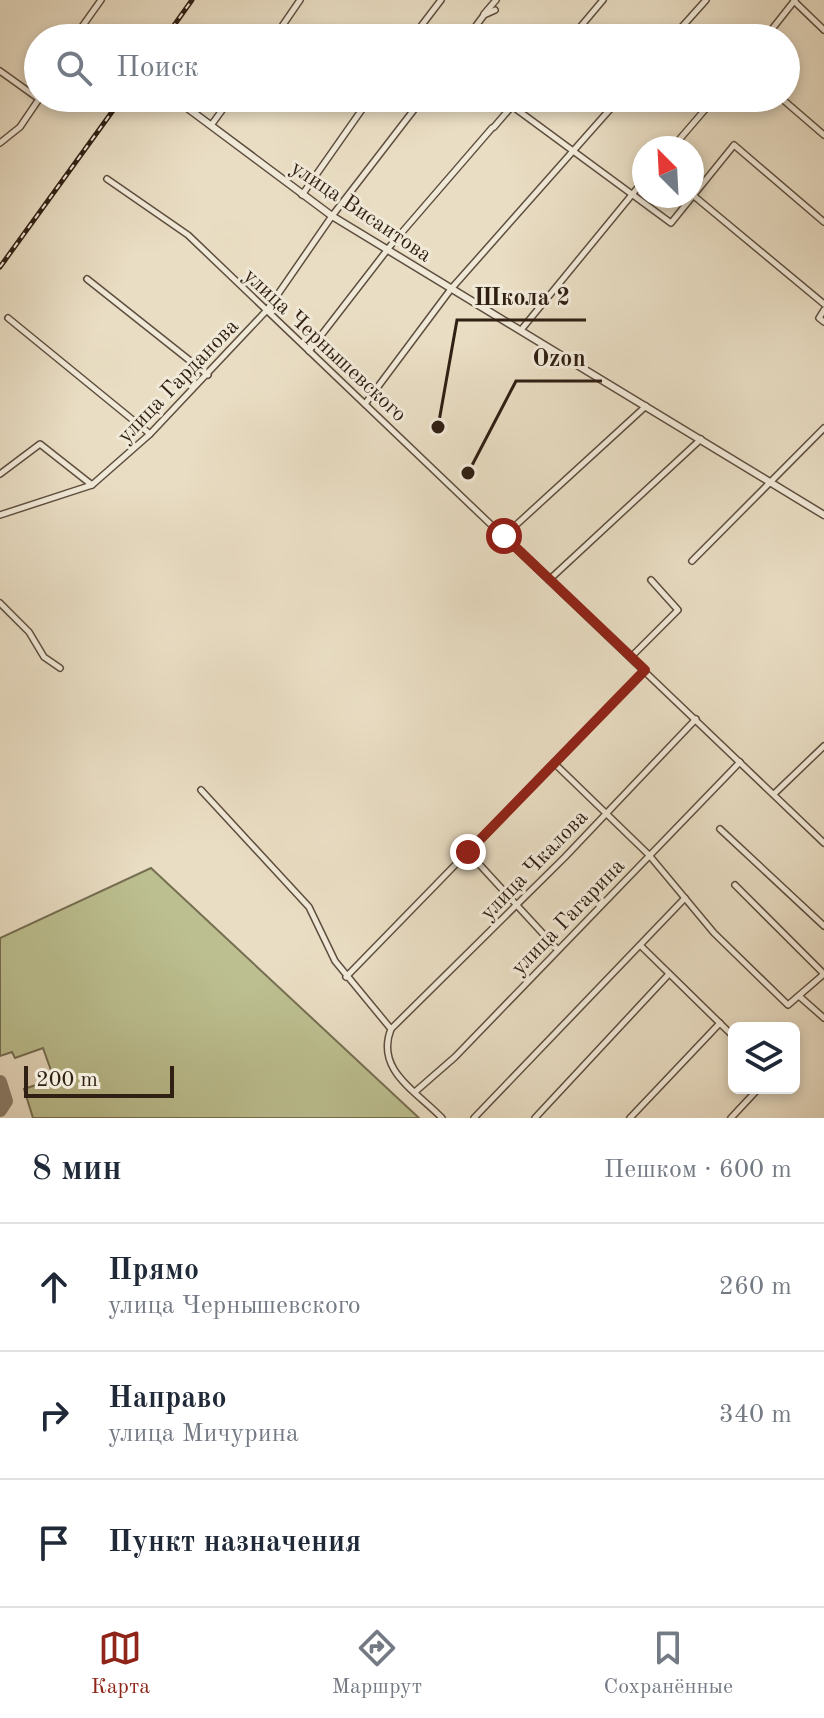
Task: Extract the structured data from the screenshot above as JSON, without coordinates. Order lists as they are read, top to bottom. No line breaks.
{"streets":{"street":["улица Висаитова","улица Чернышевского","улица Гарданова","улица Чкалова","улица Гагарина"]},"crossings":[["улица Висаитова","улица Гарданова"],["улица Чернышевского","улица Гарданова"],["улица Чернышевского","улица Чкалова"],["улица Чернышевского","улица Гагарина"]],"places":["Школа 2","Ozon"],"scale_bar":"200 m","north":"top left","page":{"search":"Поиск","scale":"200 m","heading":["8 мин","Пешком · 600 m"],"list":[["Прямо","улица Чернышевского","260 m"],["Направо","улица Мичурина","340 m"],"Пункт назначения"],"nav":["Карта","Маршрут","Сохранённые"]}}
